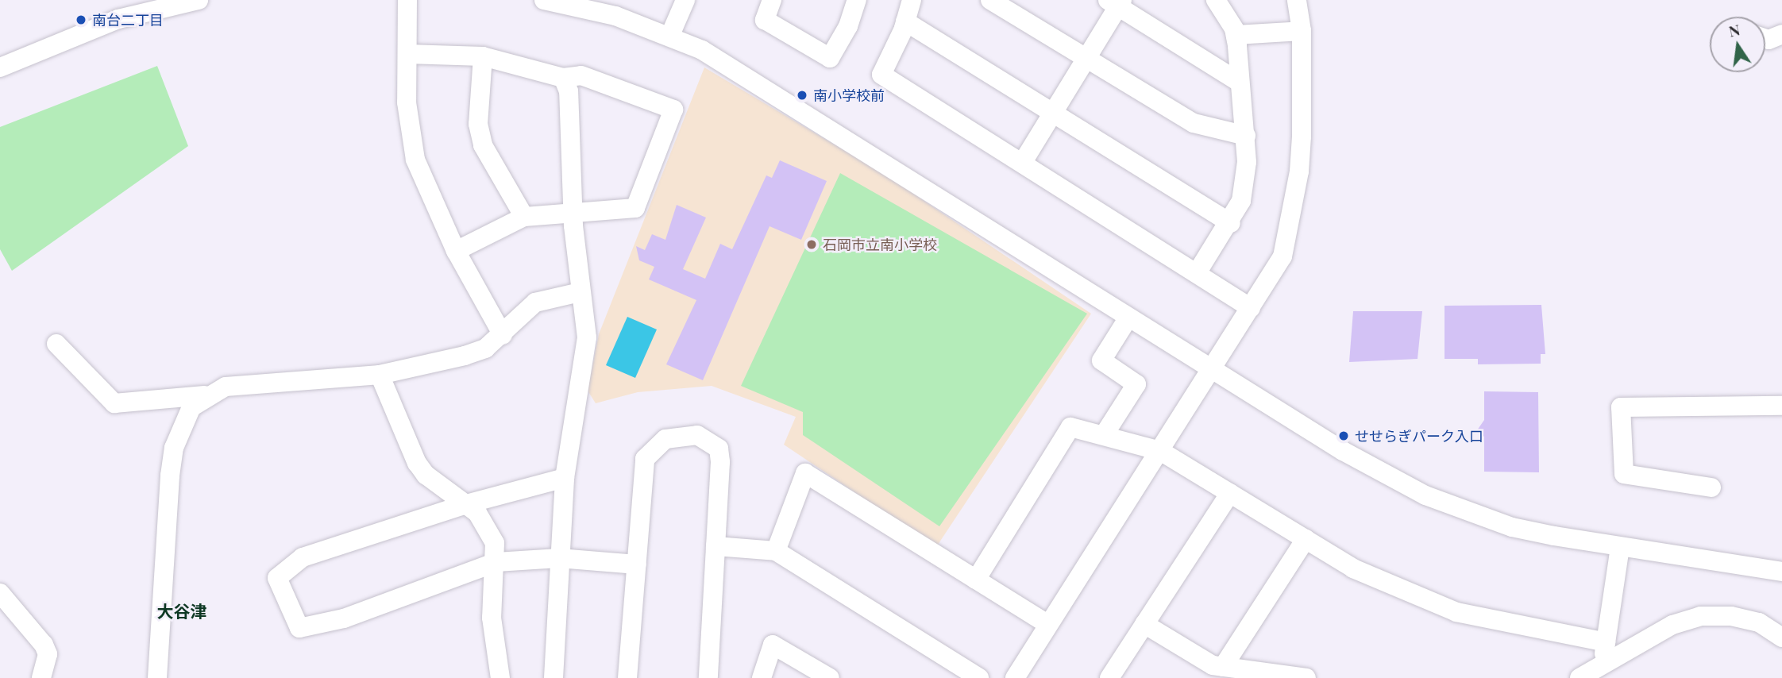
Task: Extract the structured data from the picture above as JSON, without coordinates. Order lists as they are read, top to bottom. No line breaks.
{"districts":["大谷津"],"places":["南台二丁目","南小学校前","石岡市立南小学校","せせらぎパーク入口"],"north":"top"}
